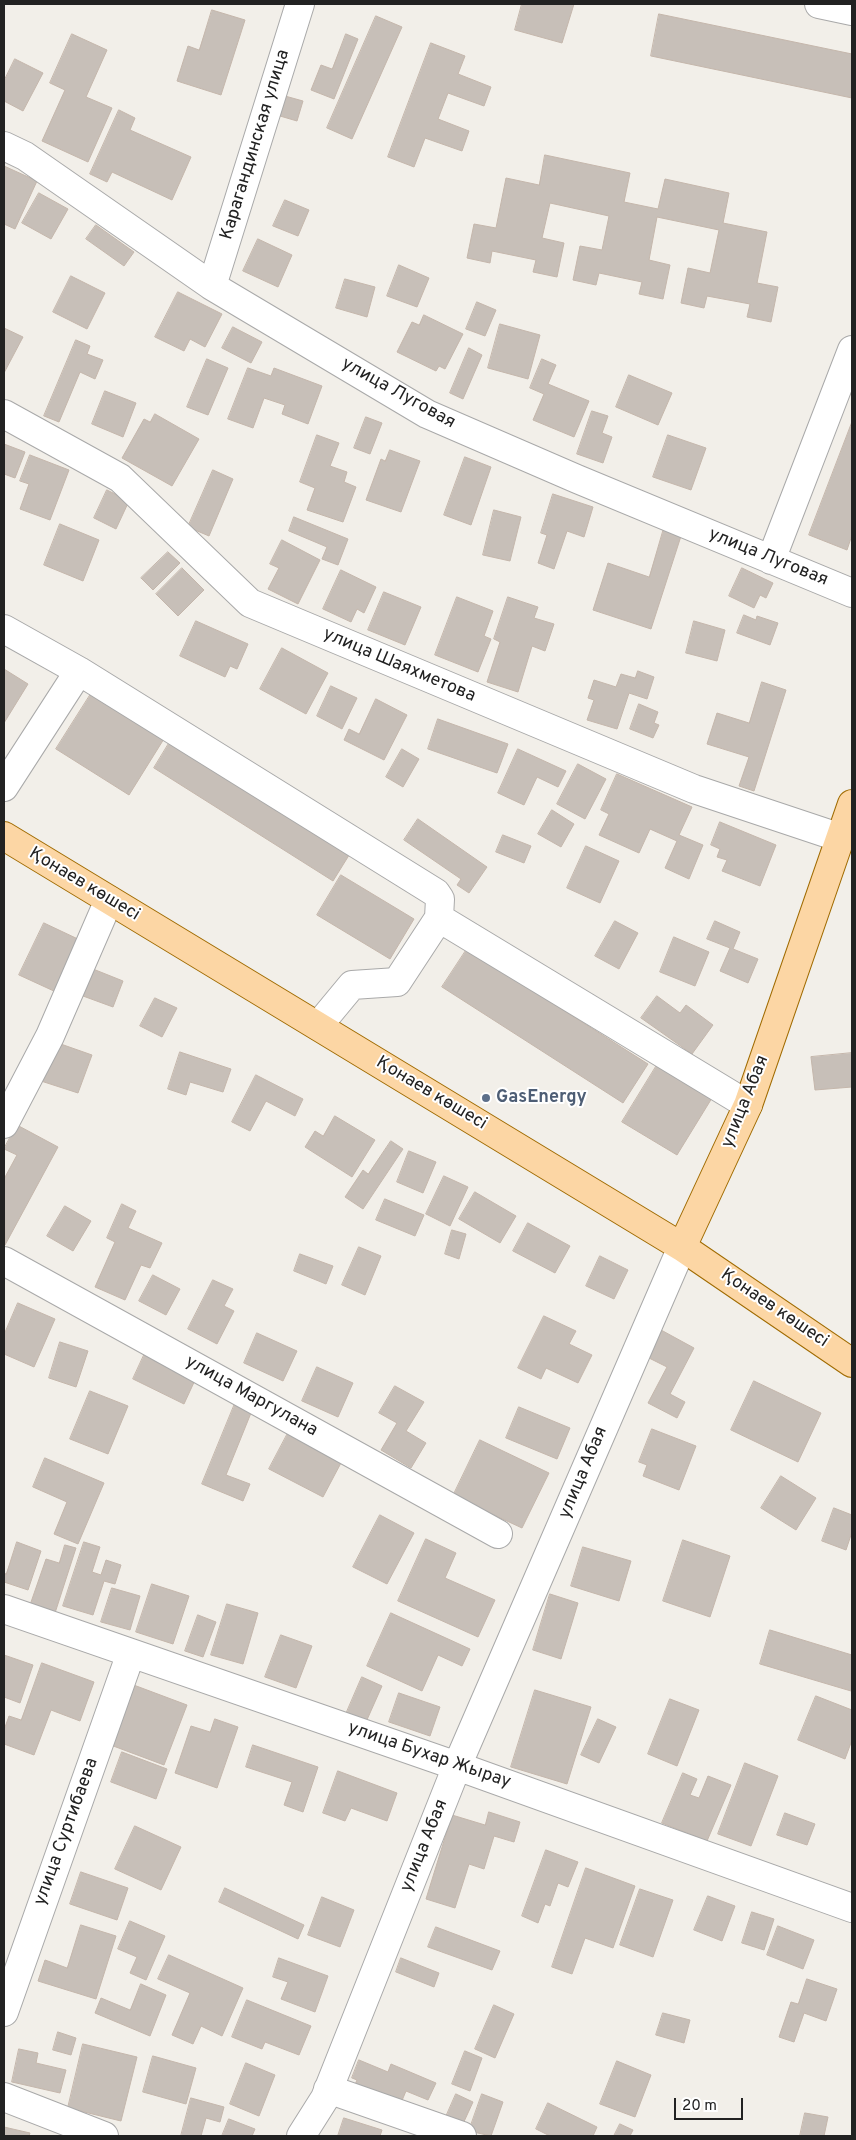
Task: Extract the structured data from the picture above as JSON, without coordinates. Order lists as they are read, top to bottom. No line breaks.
{"streets":{"main road":["Қонаев көшесі","улица Абая"],"street":["Карагандинская улица","улица Луговая","улица Шаяхметова","улица Маргулана","улица Бухар Жырау","улица Суртибаева"]},"crossings":[["Карагандинская улица","улица Луговая"],["улица Шаяхметова","улица Абая"],["Қонаев көшесі","улица Абая"],["улица Абая","улица Бухар Жырау"],["улица Бухар Жырау","улица Суртибаева"]],"places":["GasEnergy"],"scale_bar":"20 m"}
